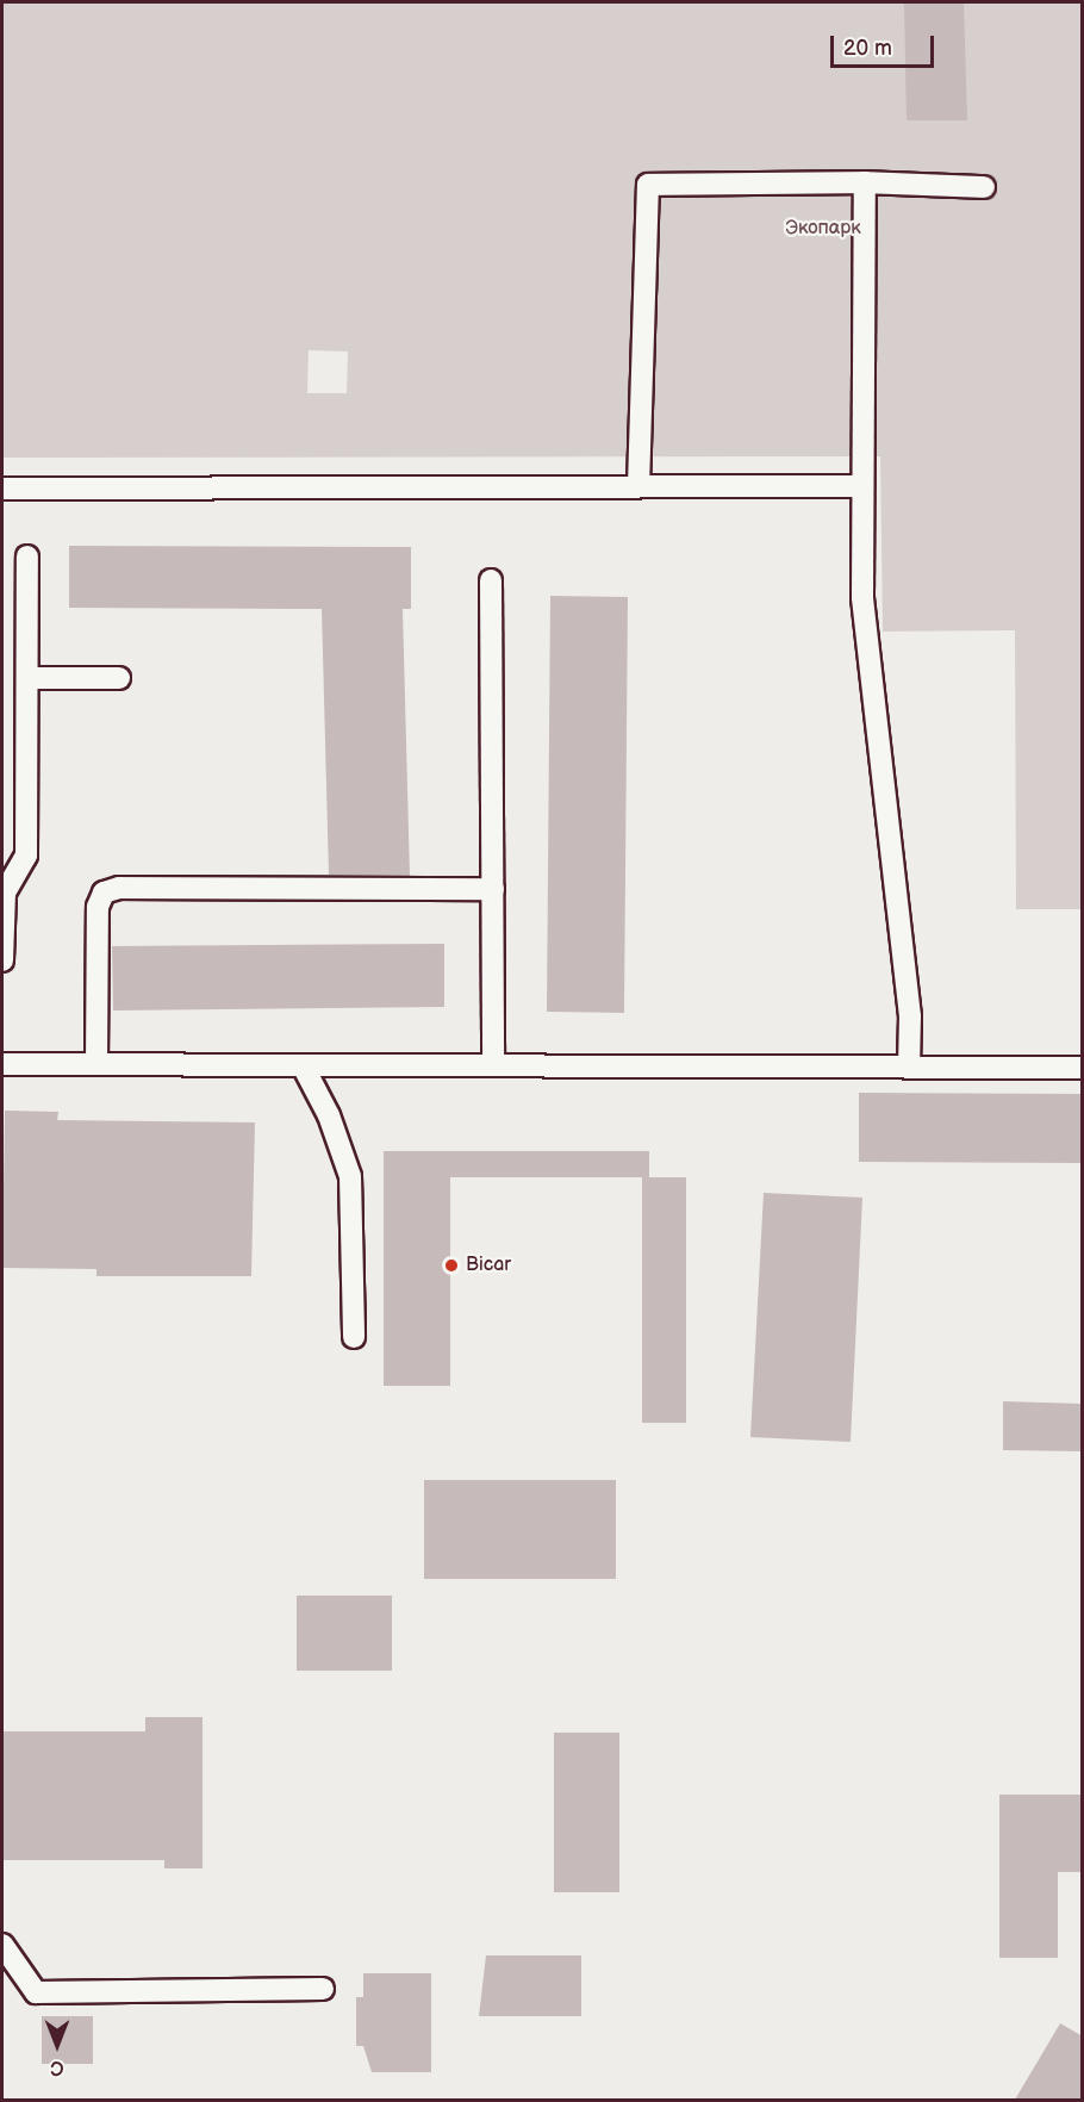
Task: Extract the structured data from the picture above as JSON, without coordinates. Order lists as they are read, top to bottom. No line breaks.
{"parks":["Экопарк"],"places":["Bicar"],"scale_bar":"20 m","north":"bottom"}
